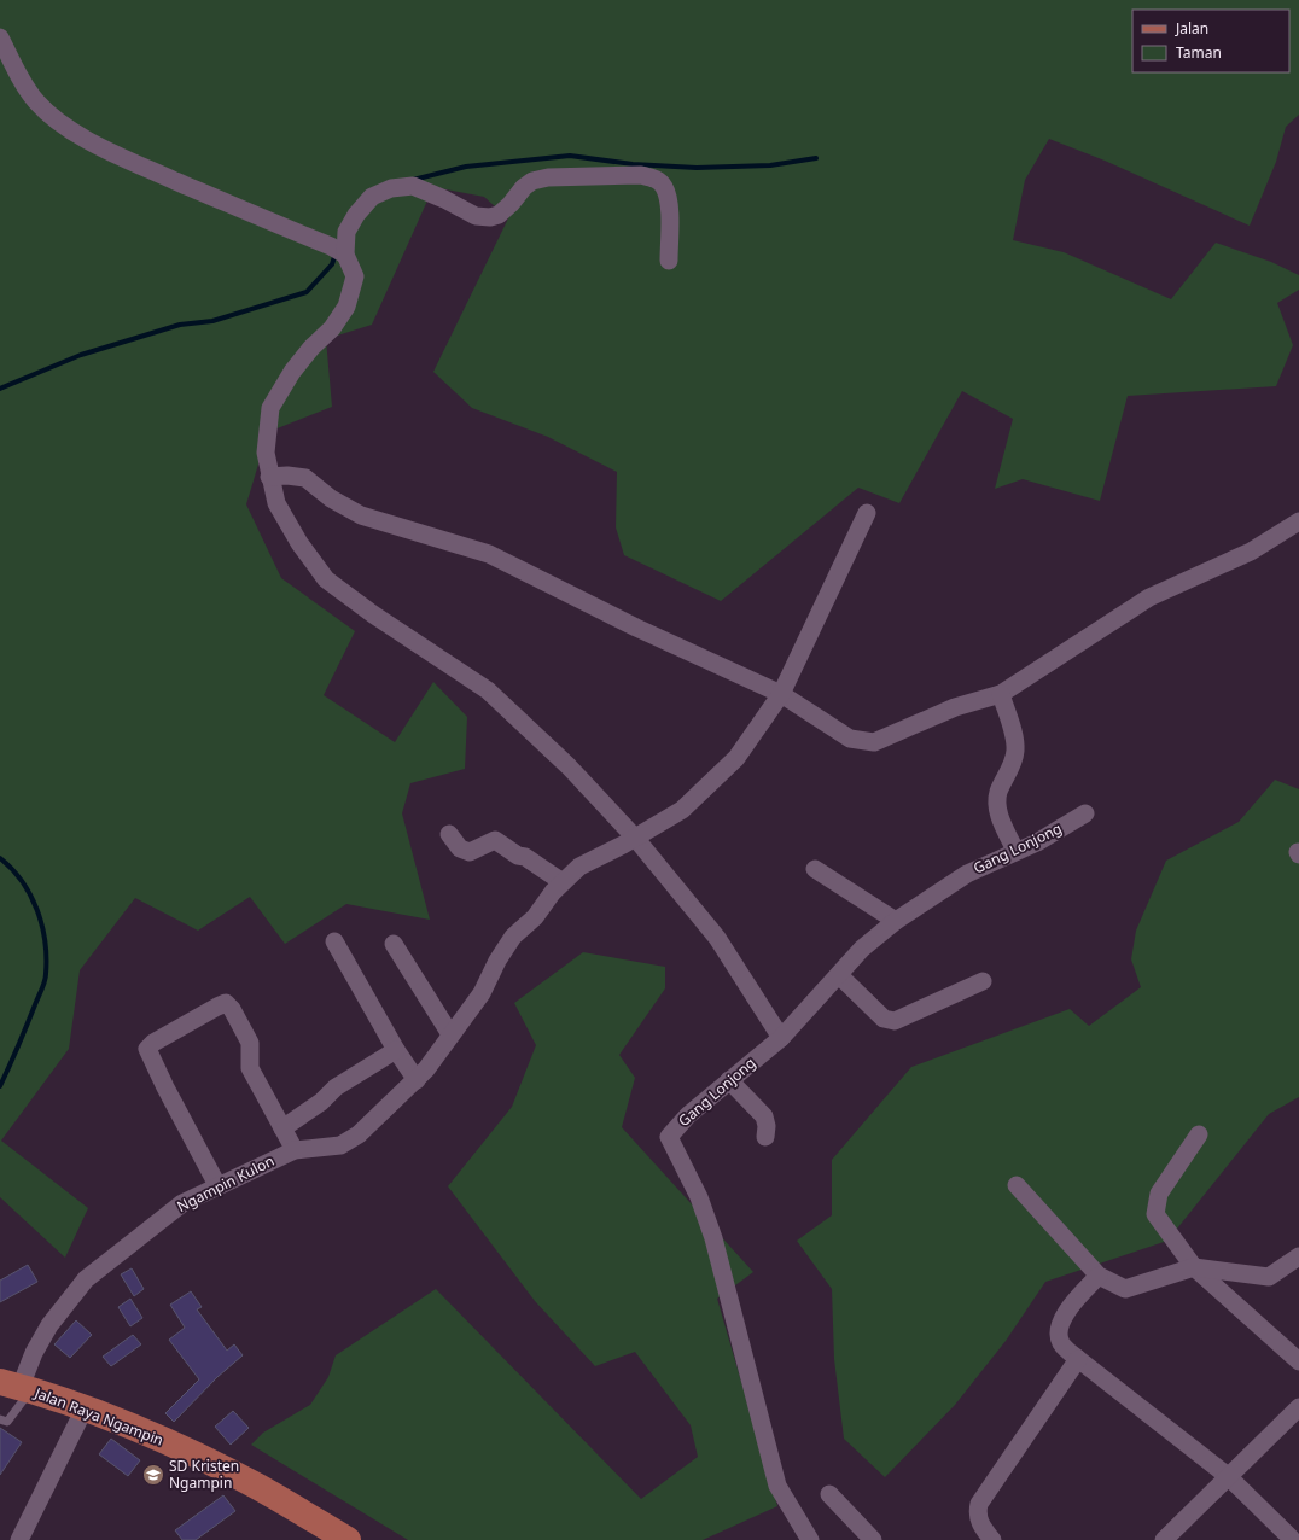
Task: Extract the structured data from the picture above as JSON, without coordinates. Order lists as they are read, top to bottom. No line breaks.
{"streets":{"main road":["Jalan Raya Ngampin"],"street":["Gang Lonjong","Ngampin Kulon"]},"crossings":[["Ngampin Kulon","Jalan Raya Ngampin"]],"places":{"school or university":["SD Kristen Ngampin"]},"legend":["Jalan","Taman"]}
